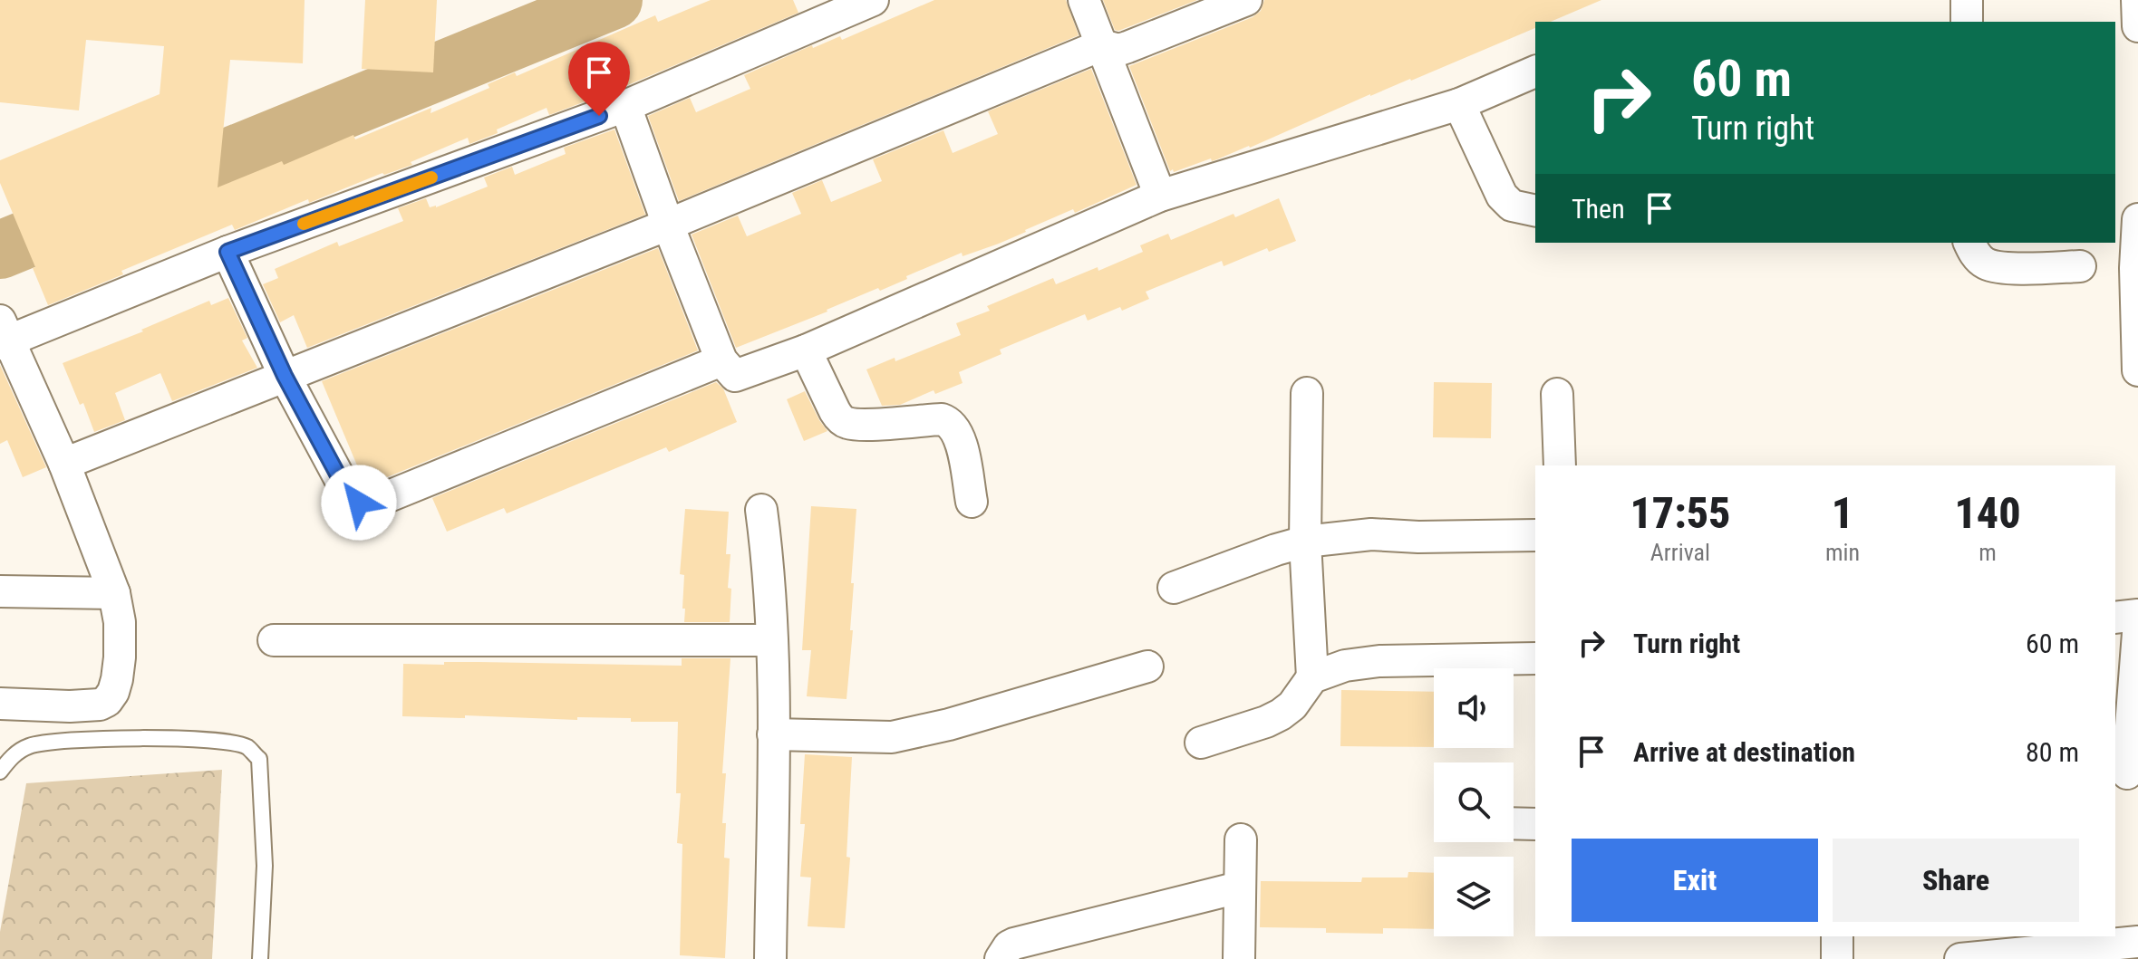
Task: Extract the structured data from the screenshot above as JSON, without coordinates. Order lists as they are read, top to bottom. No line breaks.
{"page":{"turn":["60 m","Turn right"],"then":"Then","eta":["17:55","Arrival","1","min","140","m"],"list":[{"name":"Turn right","value":"60 m"},{"name":"Arrive at destination","value":"80 m"}],"buttons":["Exit","Share"]}}
